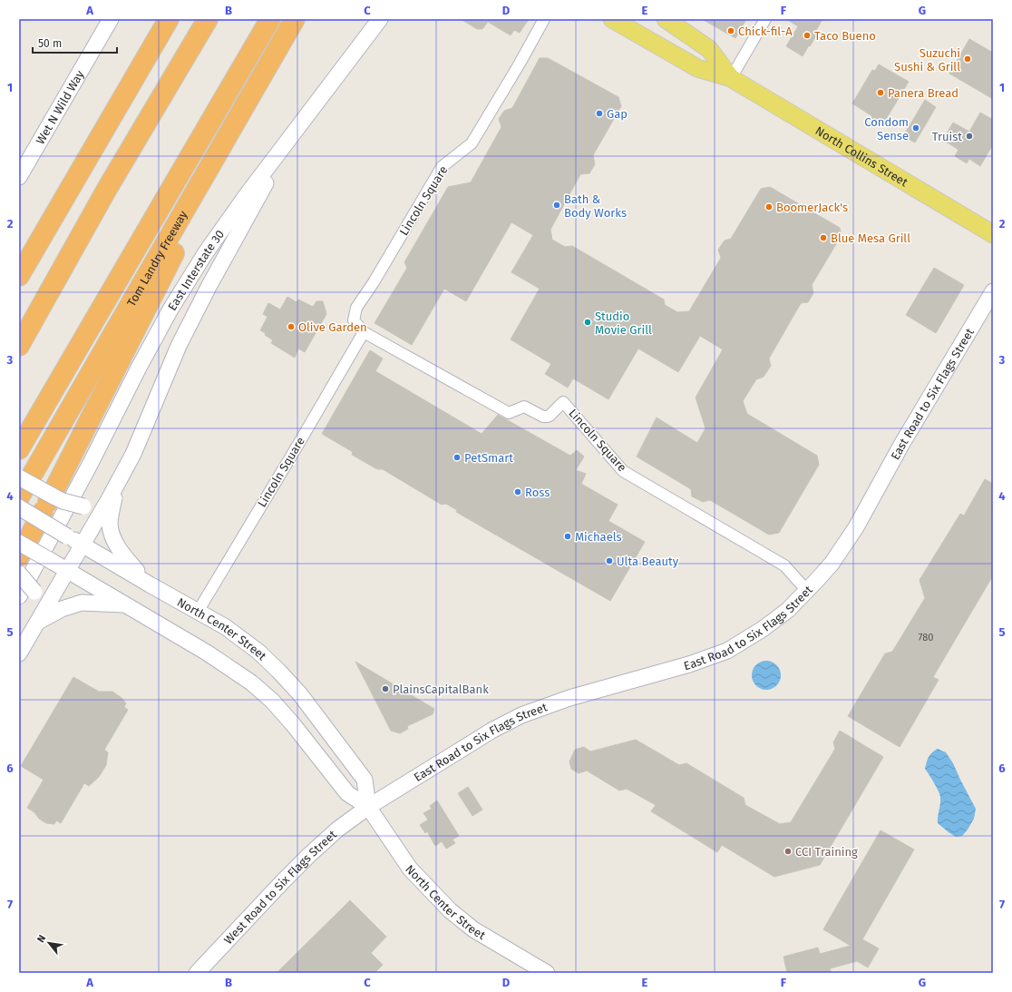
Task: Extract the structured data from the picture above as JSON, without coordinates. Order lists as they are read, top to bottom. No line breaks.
{"streets":{"highway":["Tom Landry Freeway"],"main road":["Wet N Wild Way","North Collins Street","East Interstate 30","East Road to Six Flags Street","North Center Street","West Road to Six Flags Street"],"street":["Lincoln Square"]},"crossings":[["Lincoln Square","East Road to Six Flags Street"],["Lincoln Square","North Center Street"],["East Road to Six Flags Street","North Center Street"],["East Road to Six Flags Street","West Road to Six Flags Street"],["North Center Street","West Road to Six Flags Street"]],"places":["Chick-fil-A","Taco Bueno","Suzuchi Sushi & Grill","Panera Bread","Gap","Condom Sense","Truist","Bath & Body Works","BoomerJack's","Blue Mesa Grill","Studio Movie Grill","Olive Garden","PetSmart","Ross","Michaels","Ulta Beauty","PlainsCapitalBank","CCI Training"],"house_numbers":["780"],"scale_bar":"50 m","north":"top left","grid":{"columns":["A","B","C","D","E","F","G"],"rows":["1","2","3","4","5","6","7"]}}
